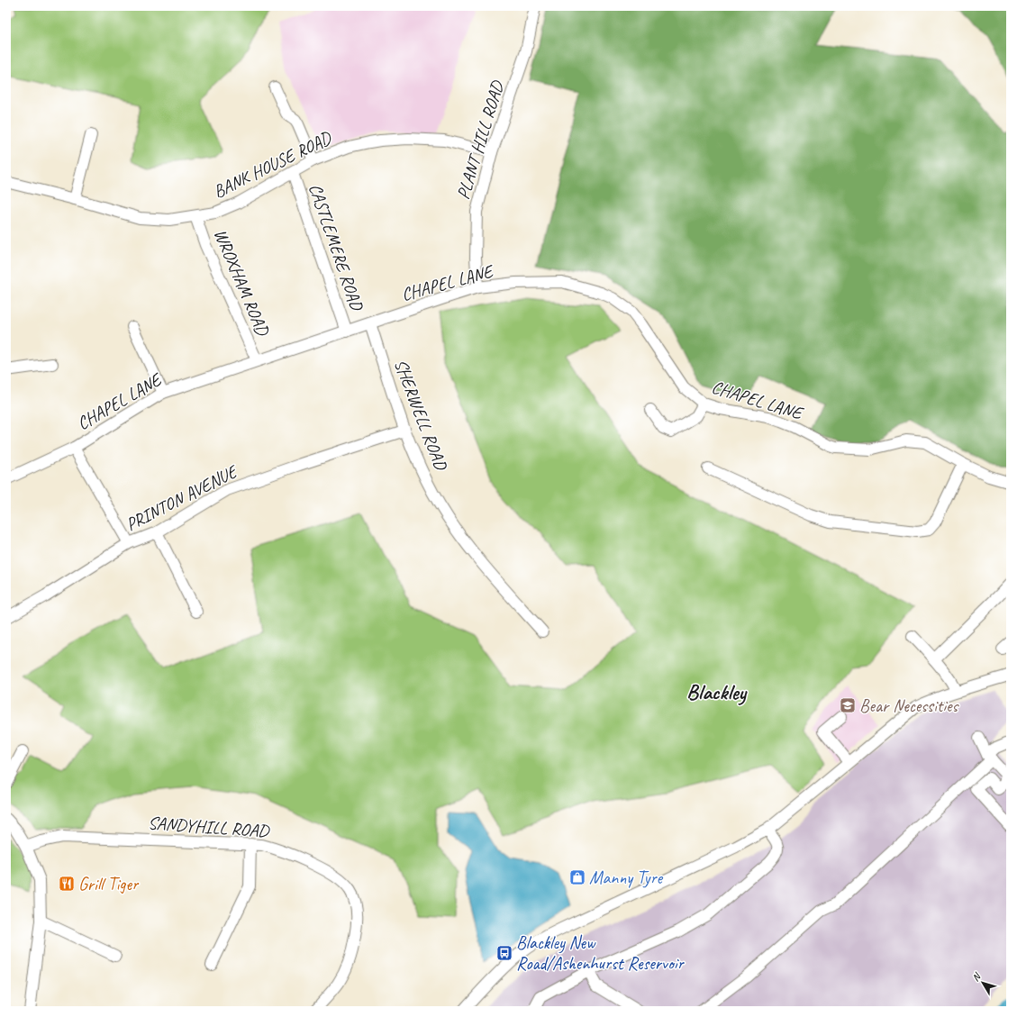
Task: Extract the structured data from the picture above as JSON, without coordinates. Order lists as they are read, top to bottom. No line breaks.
{"streets":{"street":["PLANT HILL ROAD","BANK HOUSE ROAD","CASTLEMERE ROAD","WROXHAM ROAD","CHAPEL LANE","SHERWELL ROAD","PRINTON AVENUE","SANDYHILL ROAD"]},"crossings":[["PLANT HILL ROAD","BANK HOUSE ROAD"],["PLANT HILL ROAD","CHAPEL LANE"],["BANK HOUSE ROAD","CASTLEMERE ROAD"],["BANK HOUSE ROAD","WROXHAM ROAD"],["CASTLEMERE ROAD","CHAPEL LANE"],["WROXHAM ROAD","CHAPEL LANE"],["CHAPEL LANE","SHERWELL ROAD"],["SHERWELL ROAD","PRINTON AVENUE"]],"districts":["Blackley"],"places":{"school or university":["Bear Necessities"],"shop":["Manny Tyre"],"restaurant":["Grill Tiger"],"bus stop":["Blackley New Road/Ashenhurst Reservoir"]},"north":"top left"}
